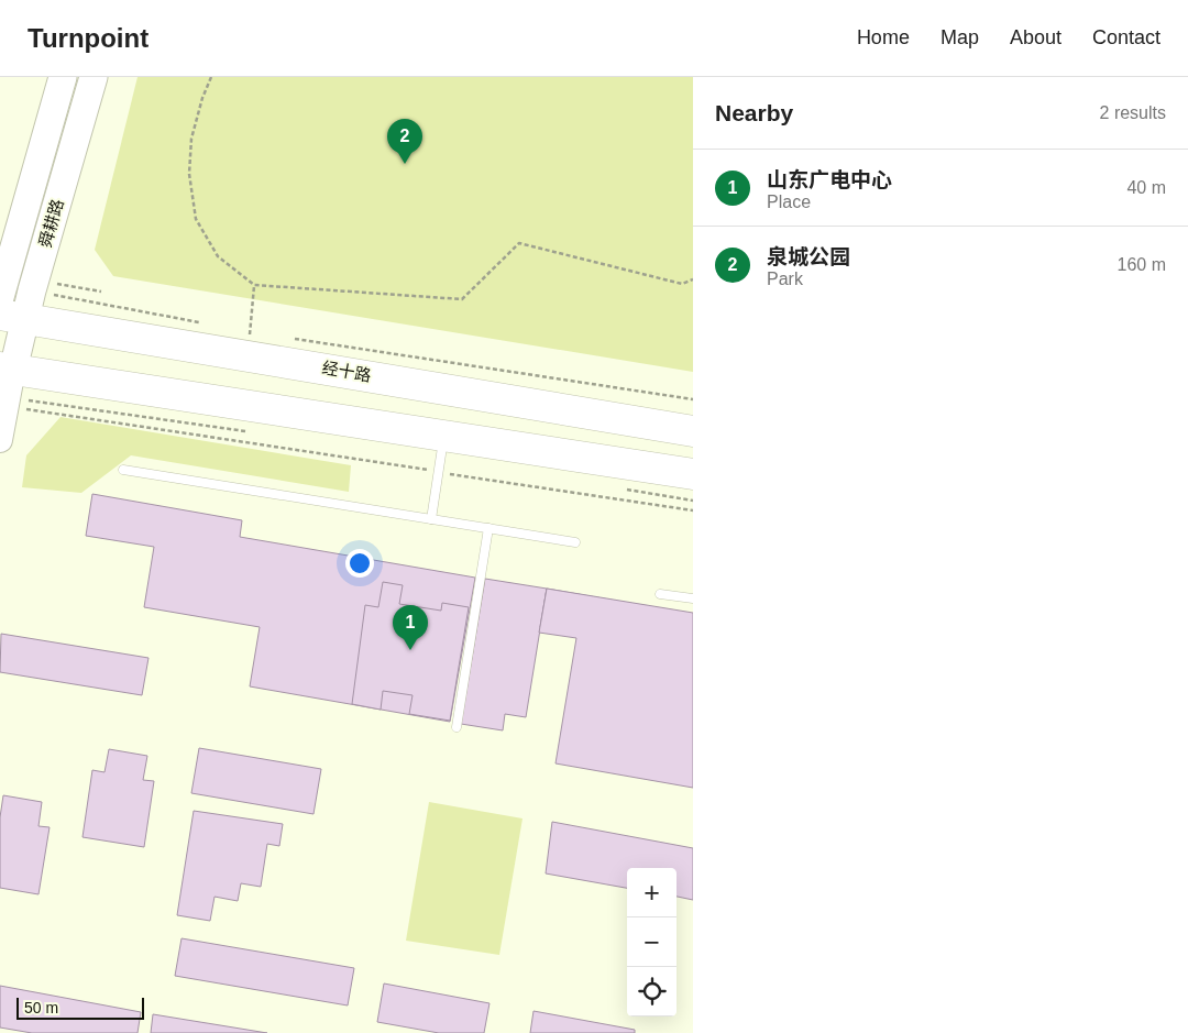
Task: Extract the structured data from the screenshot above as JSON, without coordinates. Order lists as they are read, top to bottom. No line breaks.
{"streets":{"highway":["经十路"],"main road":["舜耕路"]},"crossings":[["舜耕路","经十路"]],"scale_bar":"50 m","page":{"header":"Turnpoint","nav":["Home","Map","About","Contact"],"heading":["Nearby","2 results"],"pins":["2","1"],"list":[{"mark":"1","name":"山东广电中心","note":"Place","value":"40 m"},{"mark":"2","name":"泉城公园","note":"Park","value":"160 m"}],"map_buttons":["+","−"],"scale":"50 m"}}
